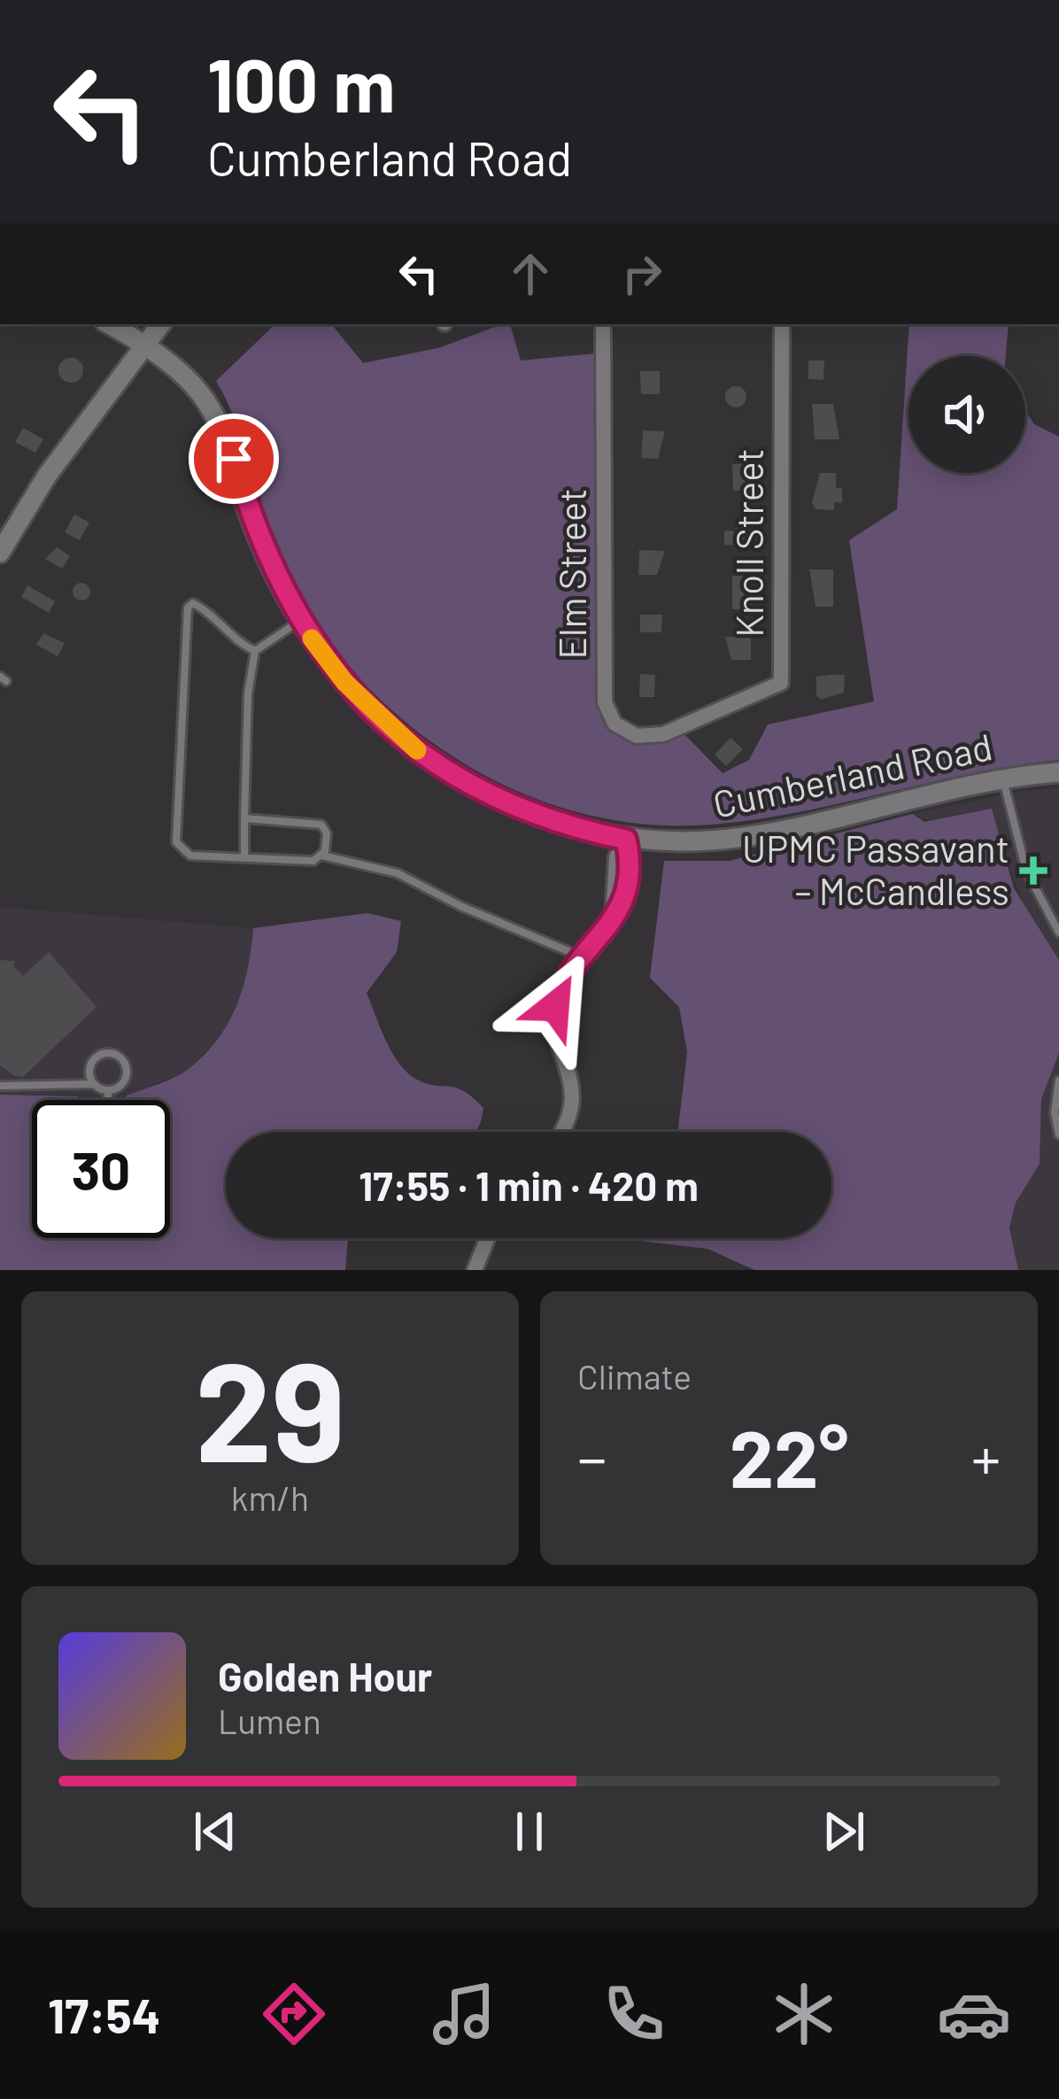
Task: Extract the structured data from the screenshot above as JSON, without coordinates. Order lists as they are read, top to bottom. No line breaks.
{"streets":{"street":["Knoll Street","Elm Street","Cumberland Road"]},"crossings":[["Knoll Street","Elm Street"]],"places":{"health":["UPMC Passavant – McCandless"]},"page":{"turn":["100 m","Cumberland Road"],"limit":"30","trip":"17:55 · 1 min · 420 m","tile":[["29","km/h"],"Climate"],"heat":["−","22°","+"],"song":["Golden Hour","Lumen"],"tabs":"17:54"}}
